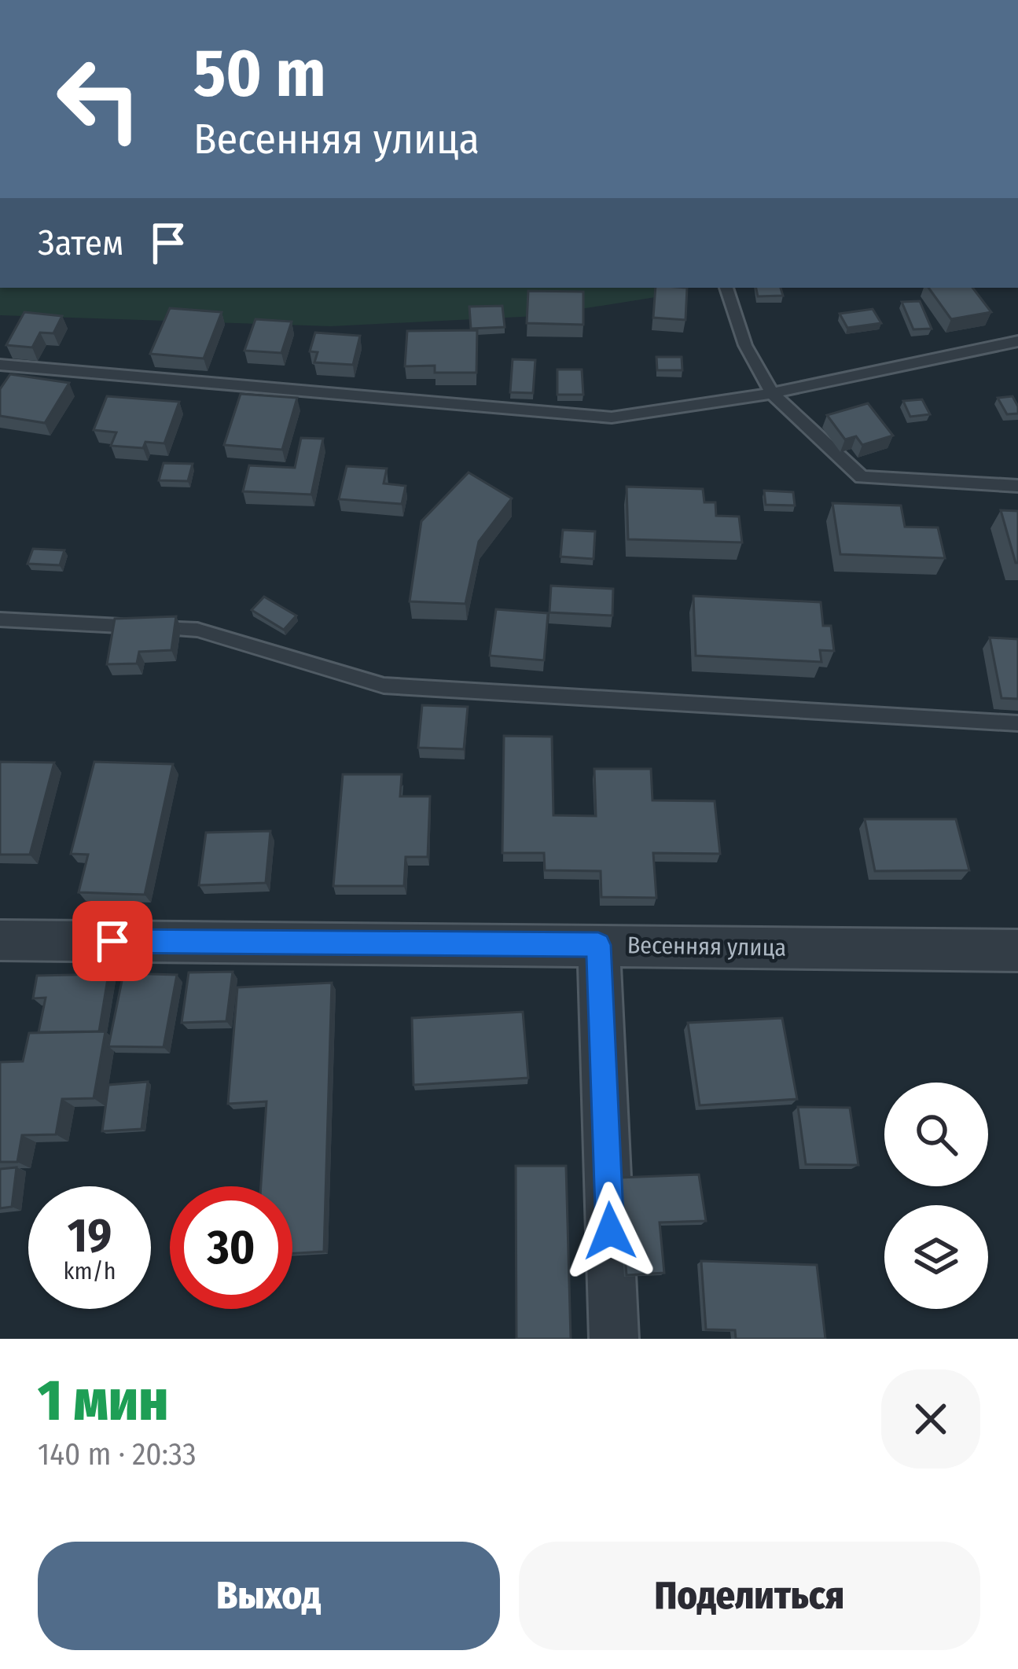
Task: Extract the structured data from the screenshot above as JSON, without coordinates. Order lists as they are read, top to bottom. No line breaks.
{"streets":{"street":["Весенняя улица"]},"page":{"turn":["50 m","Весенняя улица"],"then":"Затем","speed":"19 km/h","limit":"30","heading":["1 мин","140 m · 20:33"],"buttons":["Выход","Поделиться"]}}
